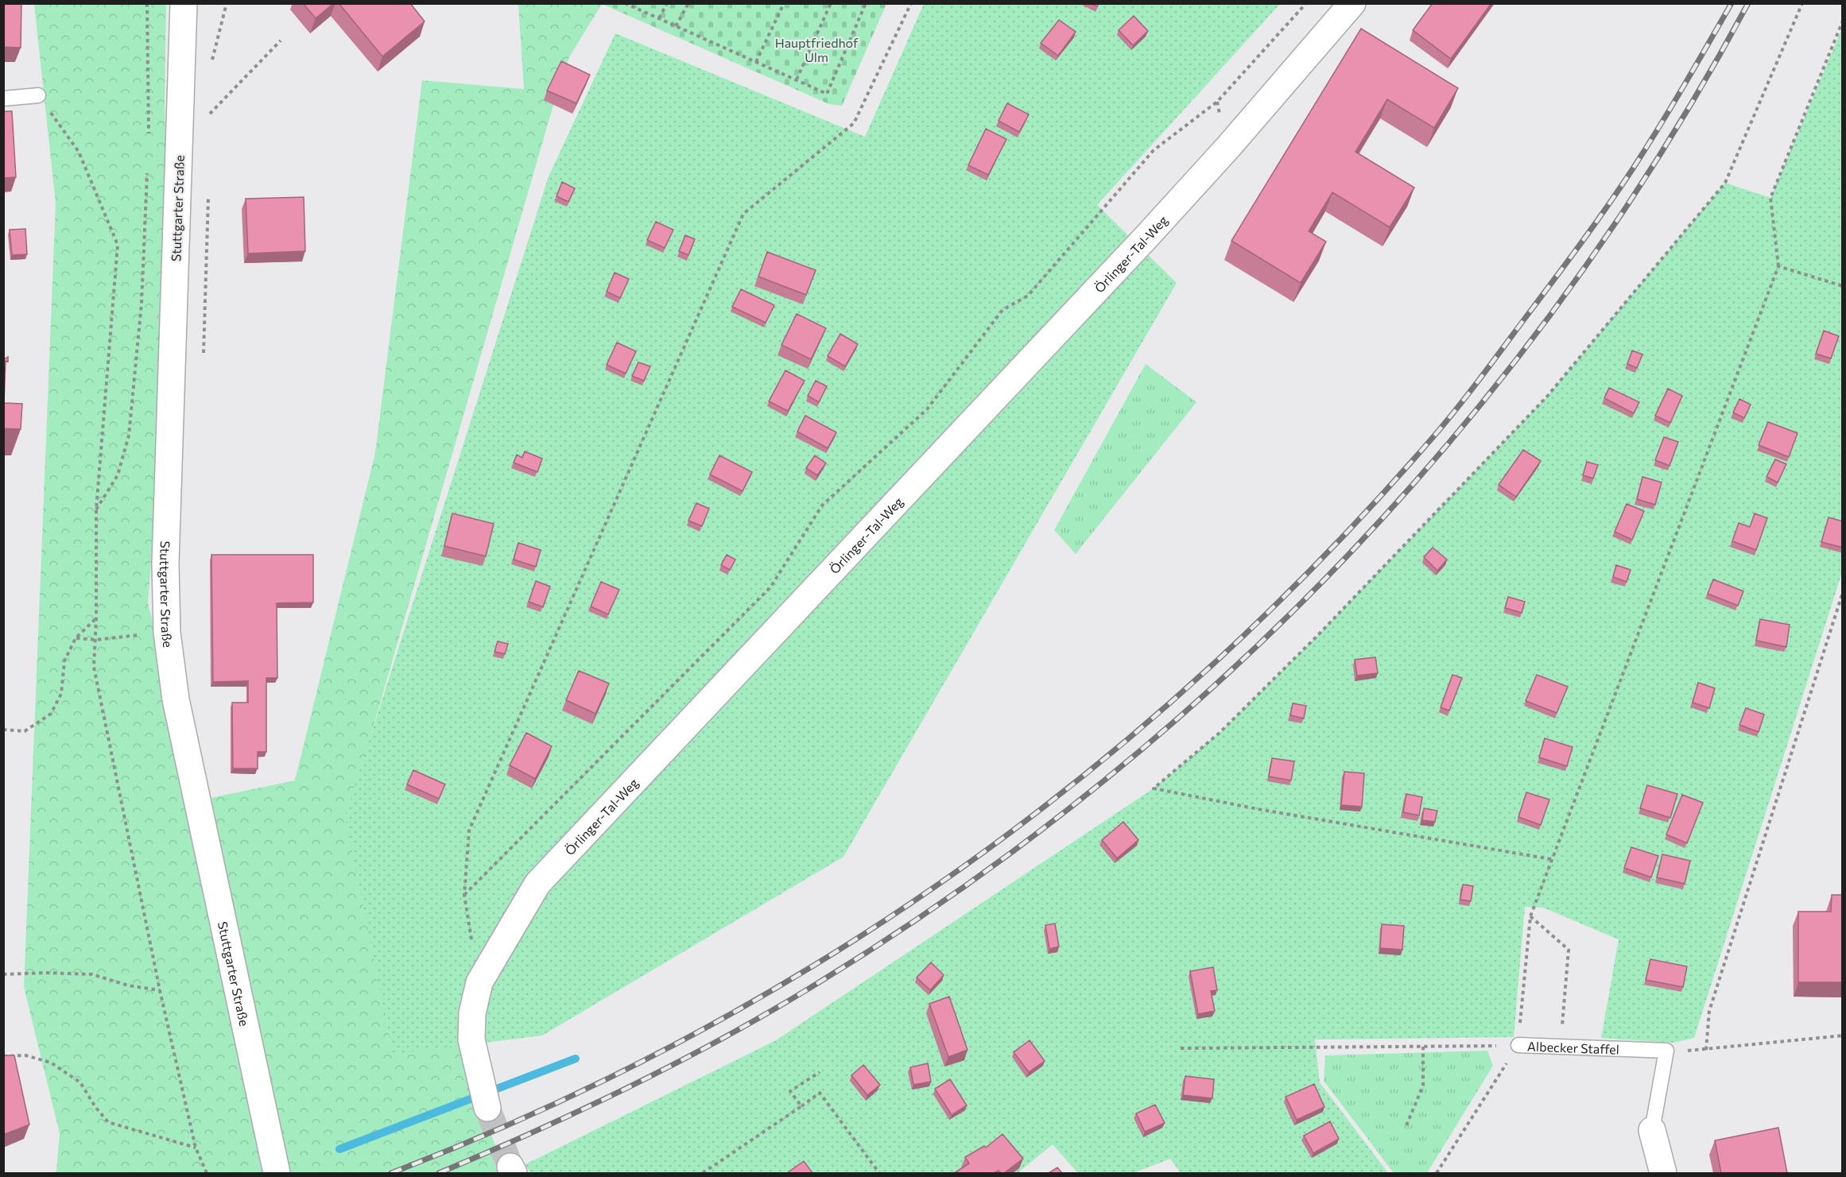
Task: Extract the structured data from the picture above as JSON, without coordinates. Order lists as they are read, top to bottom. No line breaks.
{"streets":{"street":["Stuttgarter Straße","Örlinger-Tal-Weg"],"lane":["Albecker Staffel"]},"parks":["Hauptfriedhof Ulm"]}
